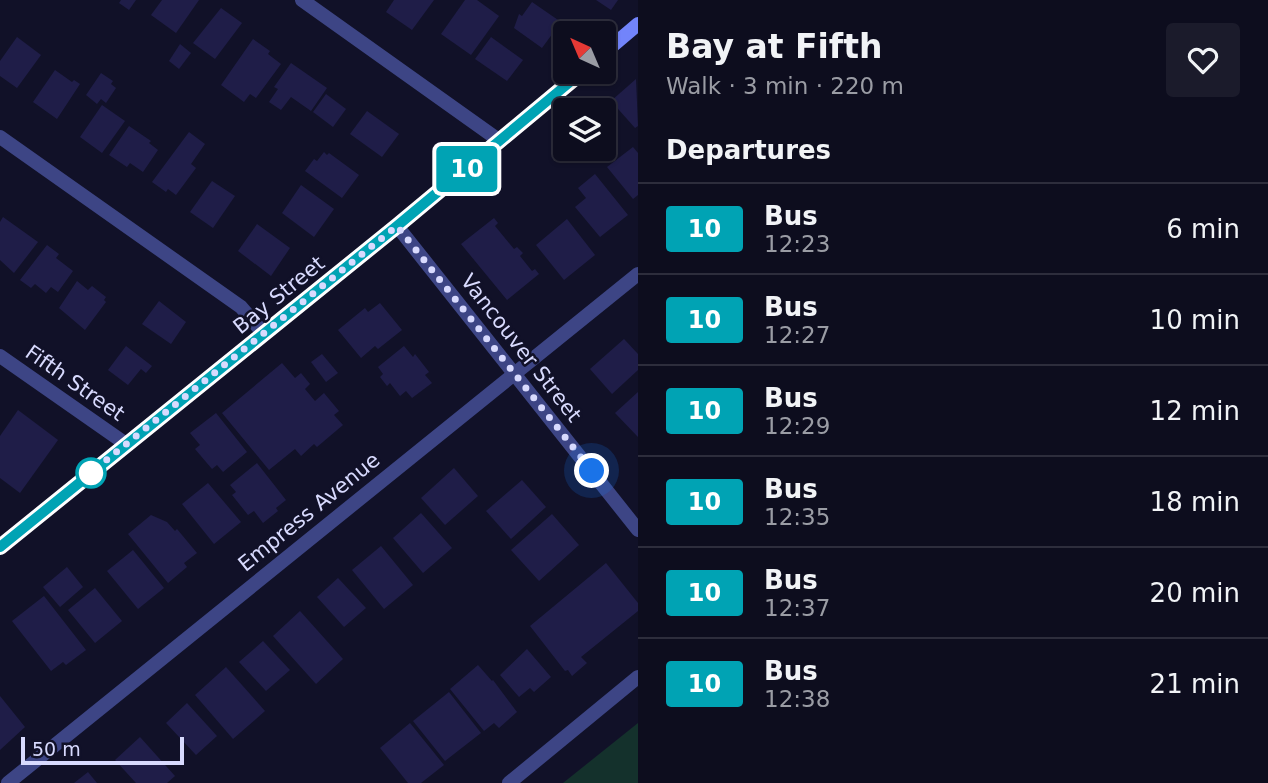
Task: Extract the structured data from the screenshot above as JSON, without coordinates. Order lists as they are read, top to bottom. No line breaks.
{"streets":{"main road":["Bay Street"],"street":["Vancouver Street","Fifth Street","Empress Avenue"]},"crossings":[["Bay Street","Vancouver Street"],["Bay Street","Fifth Street"],["Vancouver Street","Empress Avenue"]],"lines":["bus line 10"],"scale_bar":"50 m","north":"top left","page":{"on_map":"10","heading":[["Bay at Fifth","Walk · 3 min · 220 m"],"Departures"],"list":[{"mark":"10","name":"Bus","note":"12:23","value":"6 min"},{"mark":"10","name":"Bus","note":"12:27","value":"10 min"},{"mark":"10","name":"Bus","note":"12:29","value":"12 min"},{"mark":"10","name":"Bus","note":"12:35","value":"18 min"},{"mark":"10","name":"Bus","note":"12:37","value":"20 min"},{"mark":"10","name":"Bus","note":"12:38","value":"21 min"}],"scale":"50 m"}}
